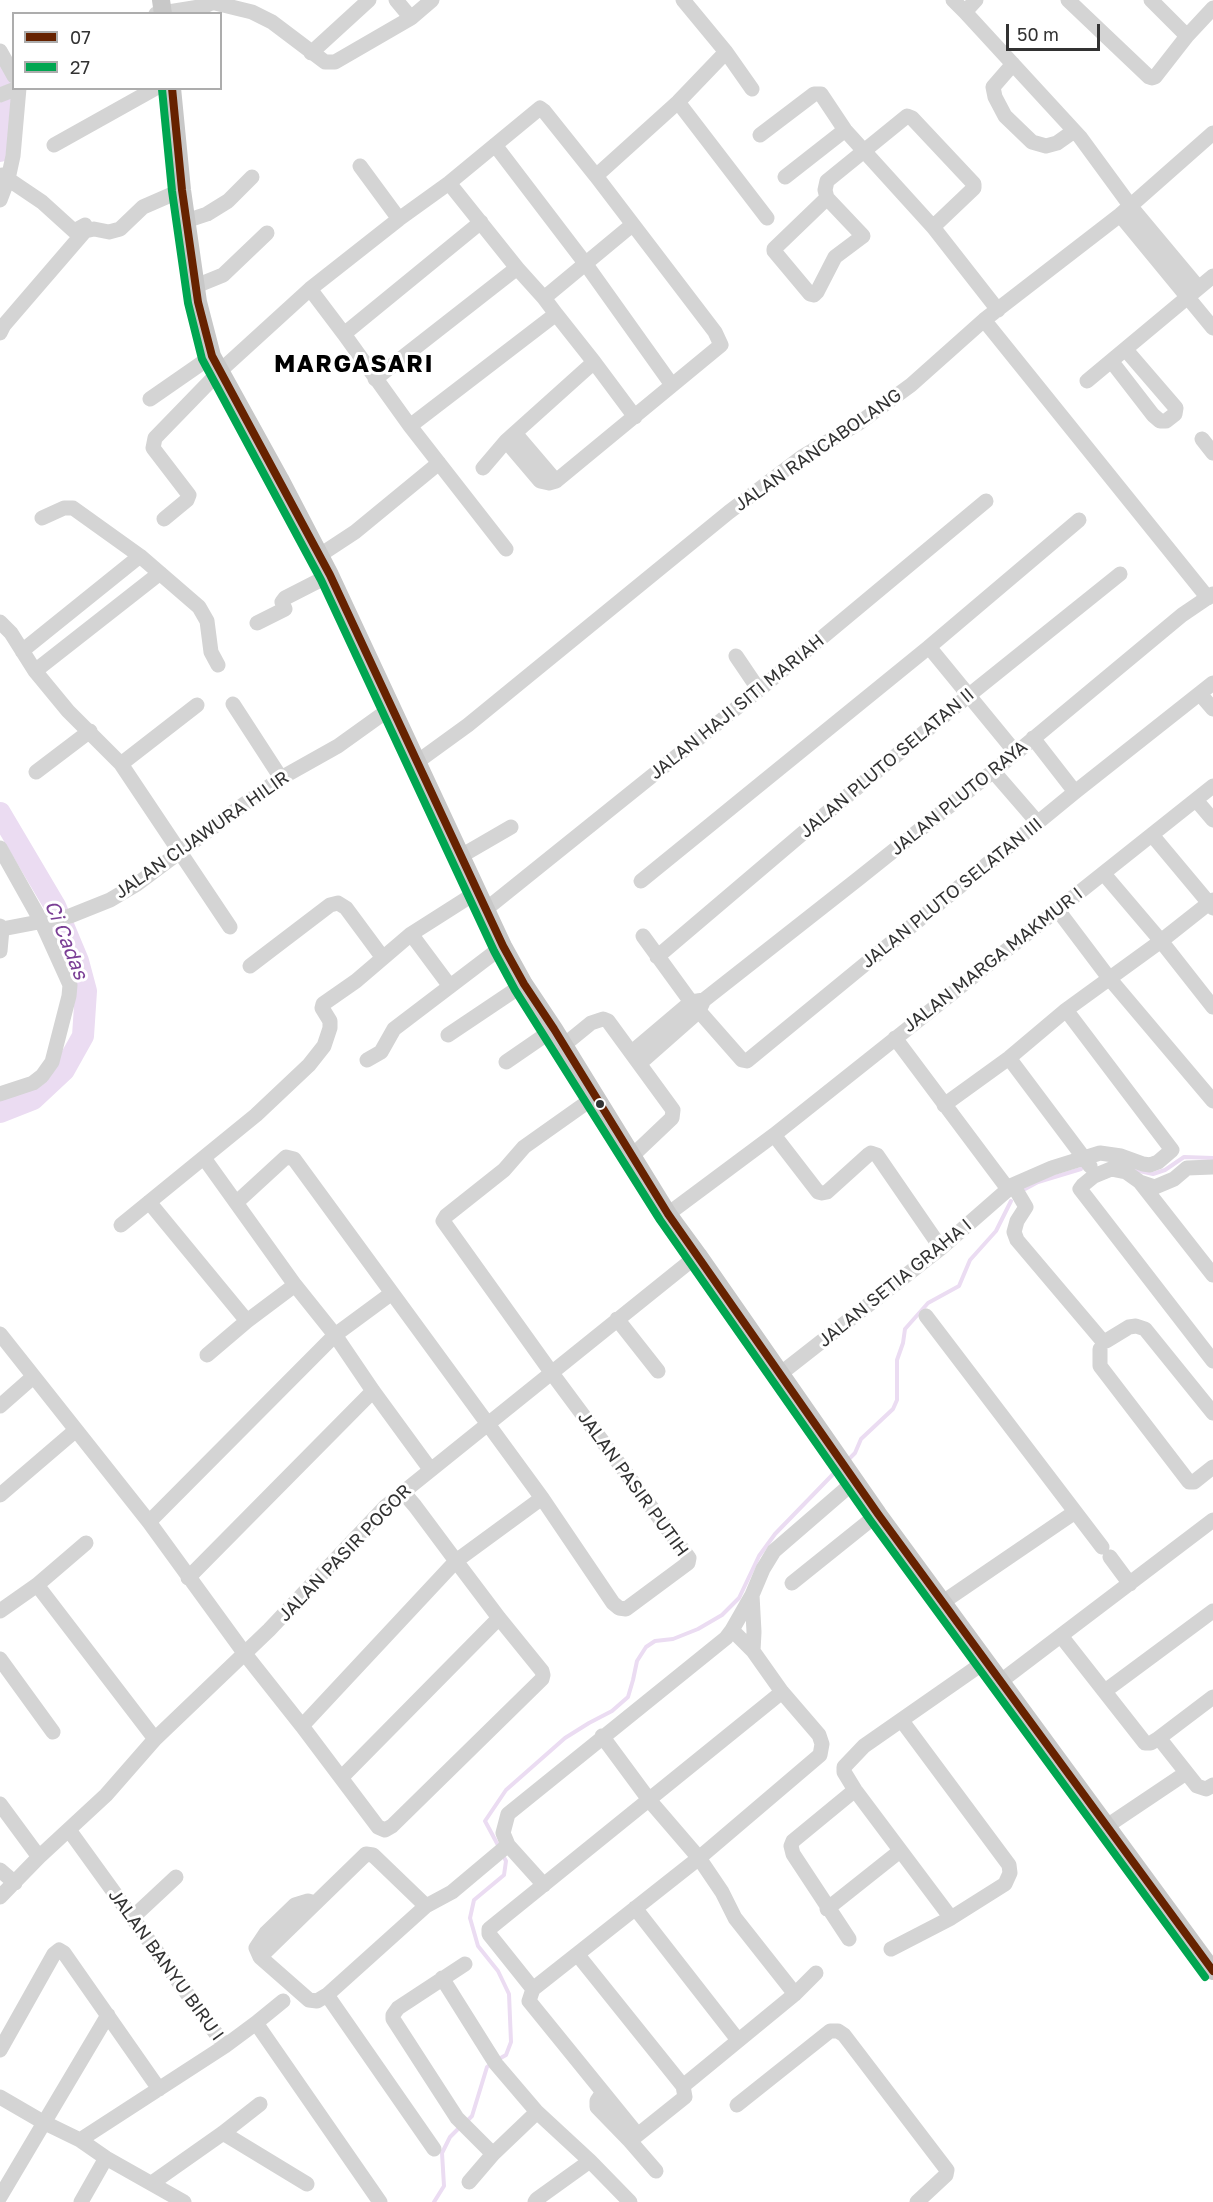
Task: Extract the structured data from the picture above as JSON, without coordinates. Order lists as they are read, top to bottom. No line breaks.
{"streets":{"street":["JALAN RANCABOLANG","JALAN HAJI SITI MARIAH","JALAN PLUTO SELATAN II","JALAN PLUTO RAYA","JALAN CIJAWURA HILIR","JALAN PLUTO SELATAN III","JALAN MARGA MAKMUR I","JALAN SETIA GRAHA I","JALAN PASIR PUTIH","JALAN PASIR POGOR","JALAN BANYU BIRU I"]},"crossings":[["JALAN PLUTO RAYA","JALAN PLUTO SELATAN III"],["JALAN PASIR PUTIH","JALAN PASIR POGOR"],["JALAN PASIR POGOR","JALAN BANYU BIRU I"]],"districts":["MARGASARI"],"water":["Ci Cadas"],"lines":["transit line 07","transit line 27"],"legend":["07","27"],"scale_bar":"50 m"}
